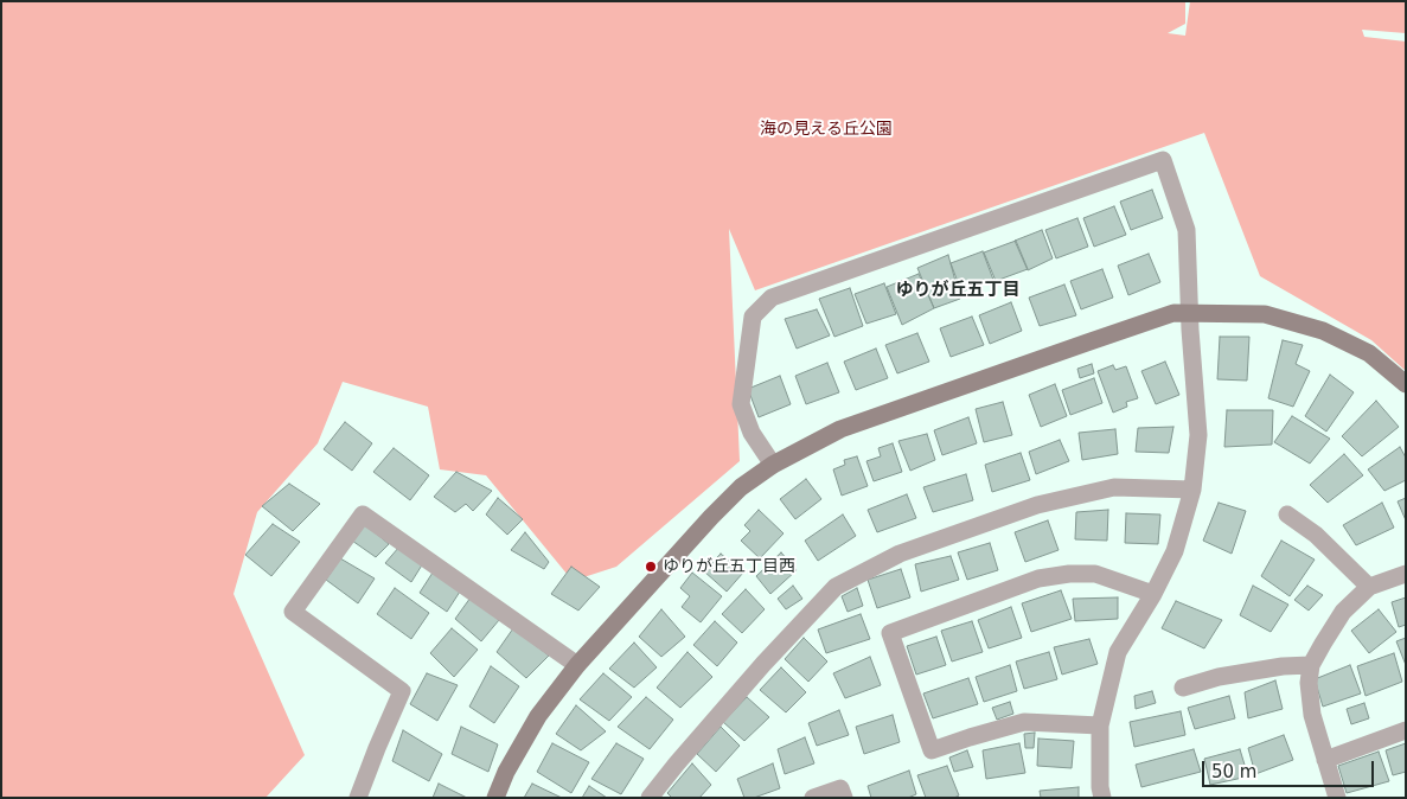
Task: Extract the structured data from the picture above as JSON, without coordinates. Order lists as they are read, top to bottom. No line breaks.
{"districts":["ゆりが丘五丁目"],"parks":["海の見える丘公園"],"places":["ゆりが丘五丁目西"],"scale_bar":"50 m"}
